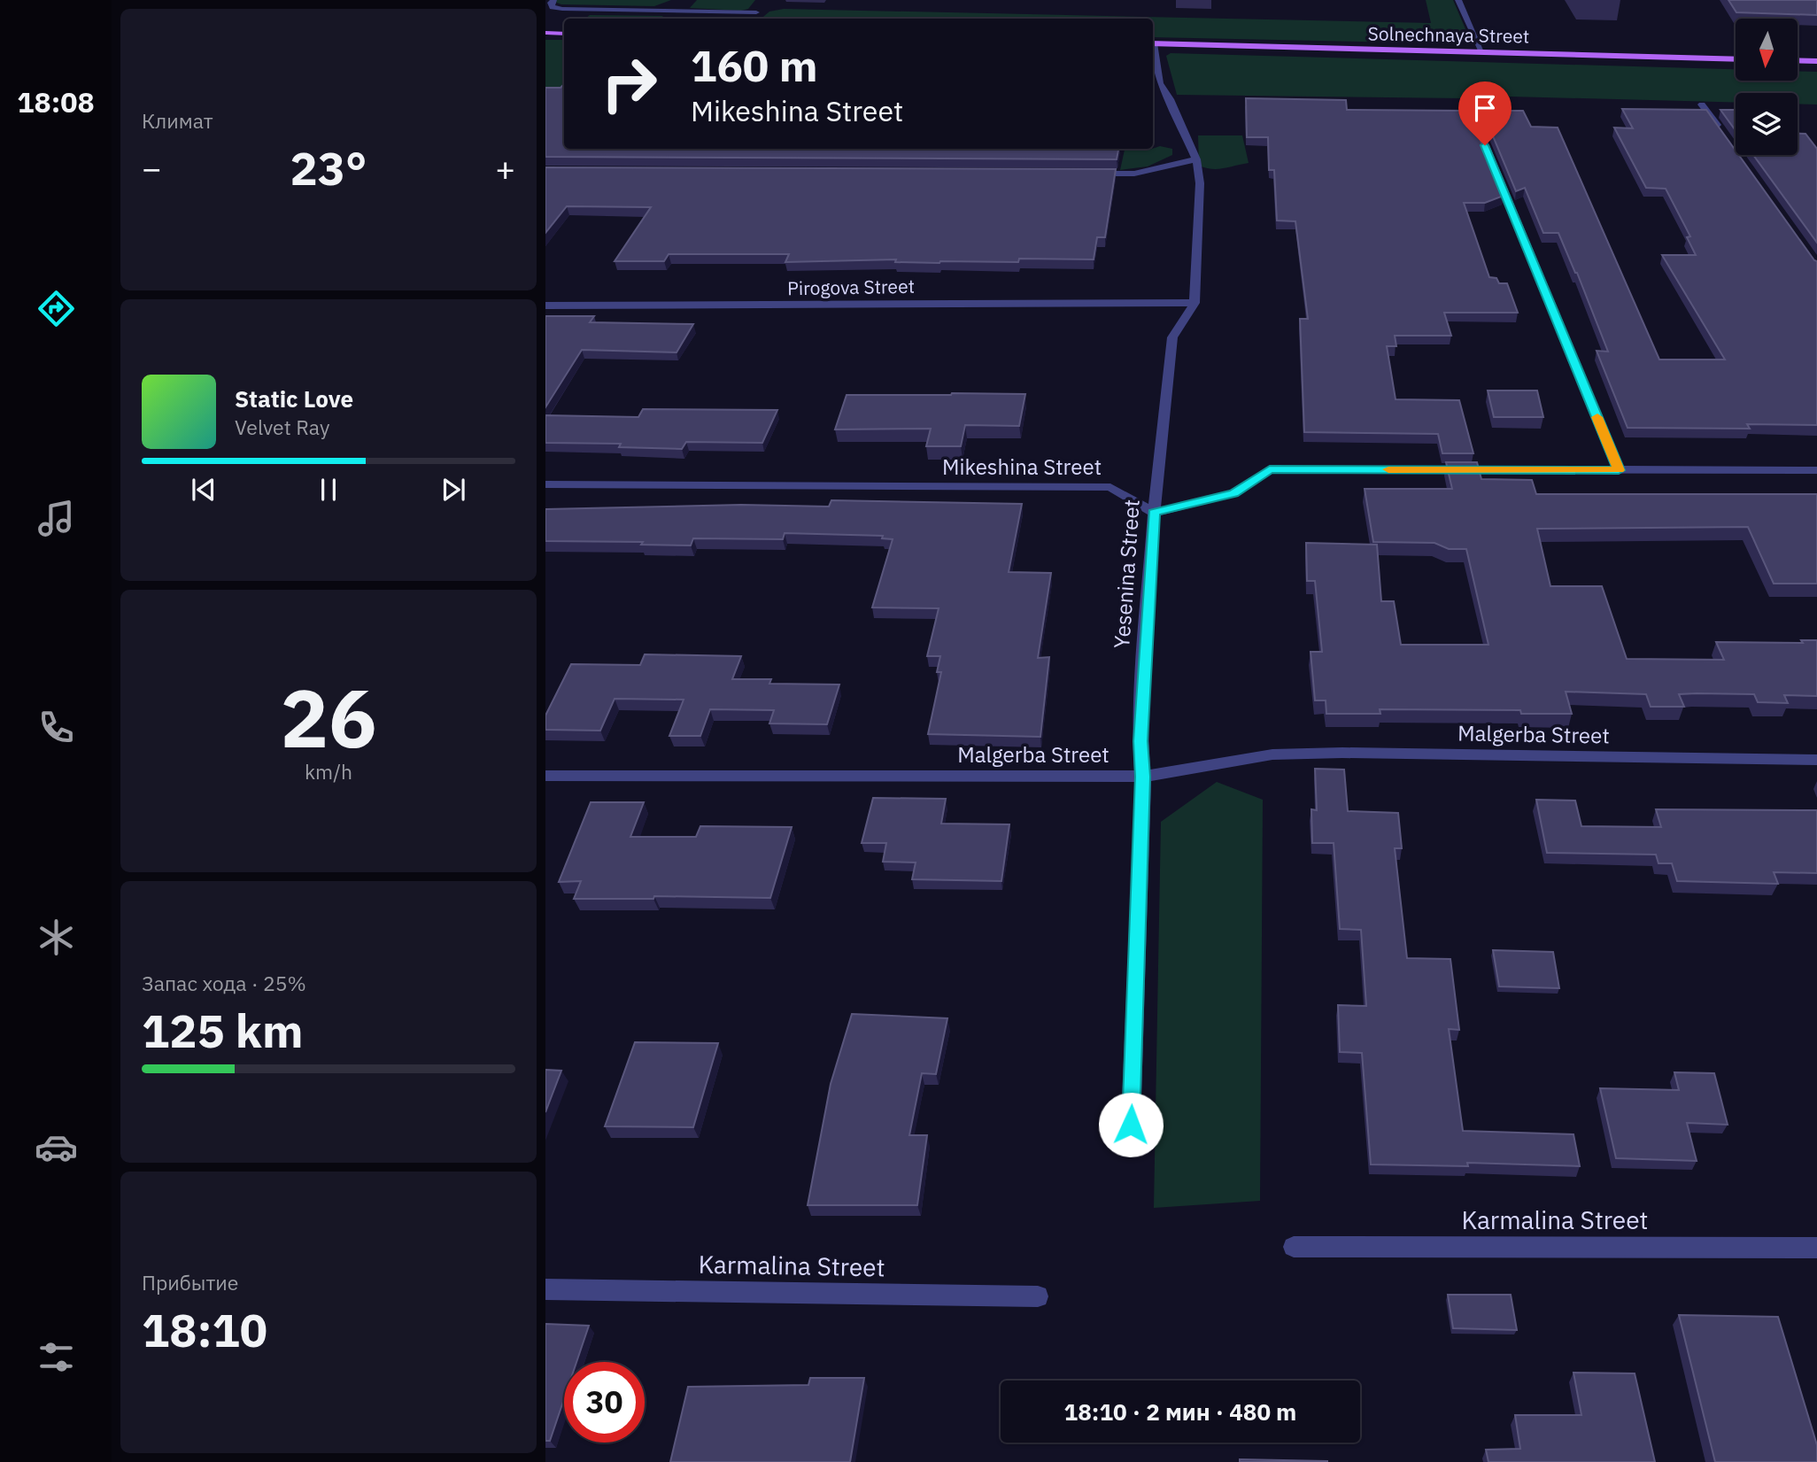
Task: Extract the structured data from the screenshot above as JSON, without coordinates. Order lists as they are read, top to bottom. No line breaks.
{"streets":{"main road":["Solnechnaya Street"],"street":["Pirogova Street","Mikeshina Street","Yesenina Street","Malgerba Street","Karmalina Street"]},"crossings":[["Pirogova Street","Yesenina Street"],["Mikeshina Street","Yesenina Street"],["Yesenina Street","Malgerba Street"]],"north":"bottom","page":{"tabs":"18:08","tile":["Климат",["26","km/h"],["Запас хода · 25%","125 km"],["Прибытие","18:10"]],"turn":["160 m","Mikeshina Street"],"heat":["−","23°","+"],"song":["Static Love","Velvet Ray"],"limit":"30","trip":"18:10 · 2 мин · 480 m"}}
